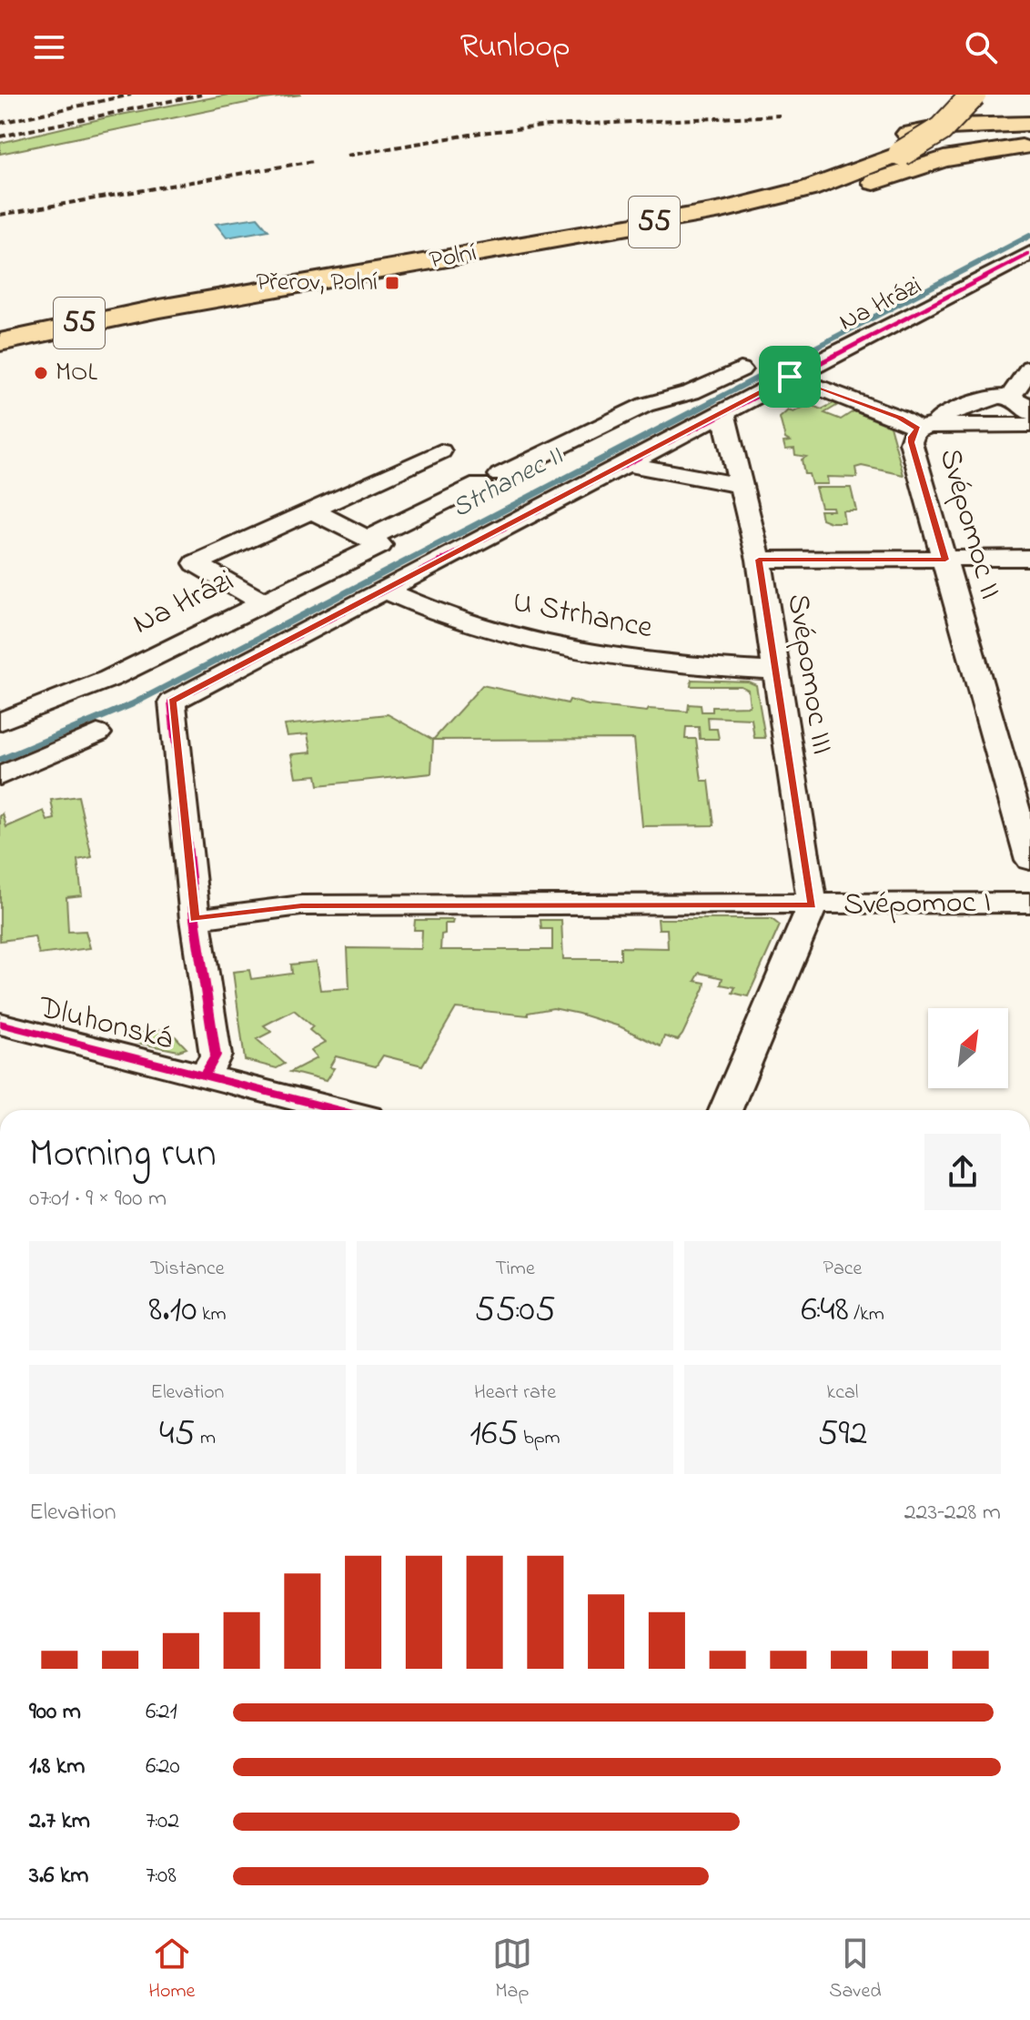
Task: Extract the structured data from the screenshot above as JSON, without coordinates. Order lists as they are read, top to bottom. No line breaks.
{"streets":{"main road":["55","Polní"],"street":["Na Hrázi","Svépomoc II","U Strhance","Svépomoc III","Svépomoc I","Dluhonská"]},"crossings":[["Na Hrázi","U Strhance"],["Na Hrázi","Svépomoc III"],["Na Hrázi","Svépomoc I"],["U Strhance","Svépomoc III"],["Svépomoc III","Svépomoc I"]],"water":["Strhanec II"],"places":{"transit":["Přerov, Polní"],"other":["MOL"]},"north":"top right","page":{"header":"Runloop","heading":["Morning run","07:01 · 9 × 900 m"],"stats":[["Distance","8.10 km"],["Time","55:05"],["Pace","6:48 /km"],["Elevation","45 m"],["Heart rate","165 bpm"],["kcal","592"]],"chart":["Elevation","223–228 m"],"list":[{"name":"900 m","note":"6:21"},{"name":"1.8 km","note":"6:20"},{"name":"2.7 km","note":"7:02"},{"name":"3.6 km","note":"7:08"}],"tabs":["Home","Map","Saved"]}}
